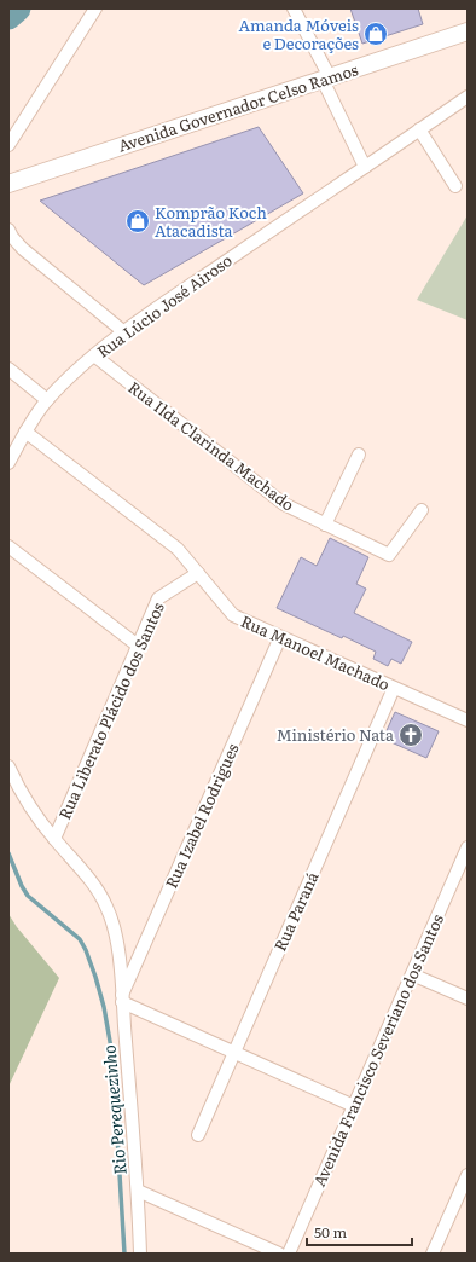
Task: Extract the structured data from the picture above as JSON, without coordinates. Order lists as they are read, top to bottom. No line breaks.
{"streets":{"main road":["Avenida Governador Celso Ramos"],"street":["Rua Lúcio José Airoso","Rua Ilda Clarinda Machado","Rua Manoel Machado","Rua Liberato Plácido dos Santos","Rua Izabel Rodrigues","Rua Paraná","Avenida Francisco Severiano dos Santos"]},"crossings":[["Rua Lúcio José Airoso","Rua Ilda Clarinda Machado"],["Rua Lúcio José Airoso","Rua Manoel Machado"],["Rua Manoel Machado","Rua Liberato Plácido dos Santos"],["Rua Manoel Machado","Rua Izabel Rodrigues"],["Rua Manoel Machado","Rua Paraná"]],"water":["Rio Perequezinho"],"places":{"shop":["Amanda Móveis e Decorações","Komprão Koch Atacadista"],"church":["Ministério Nata"]},"scale_bar":"50 m"}
